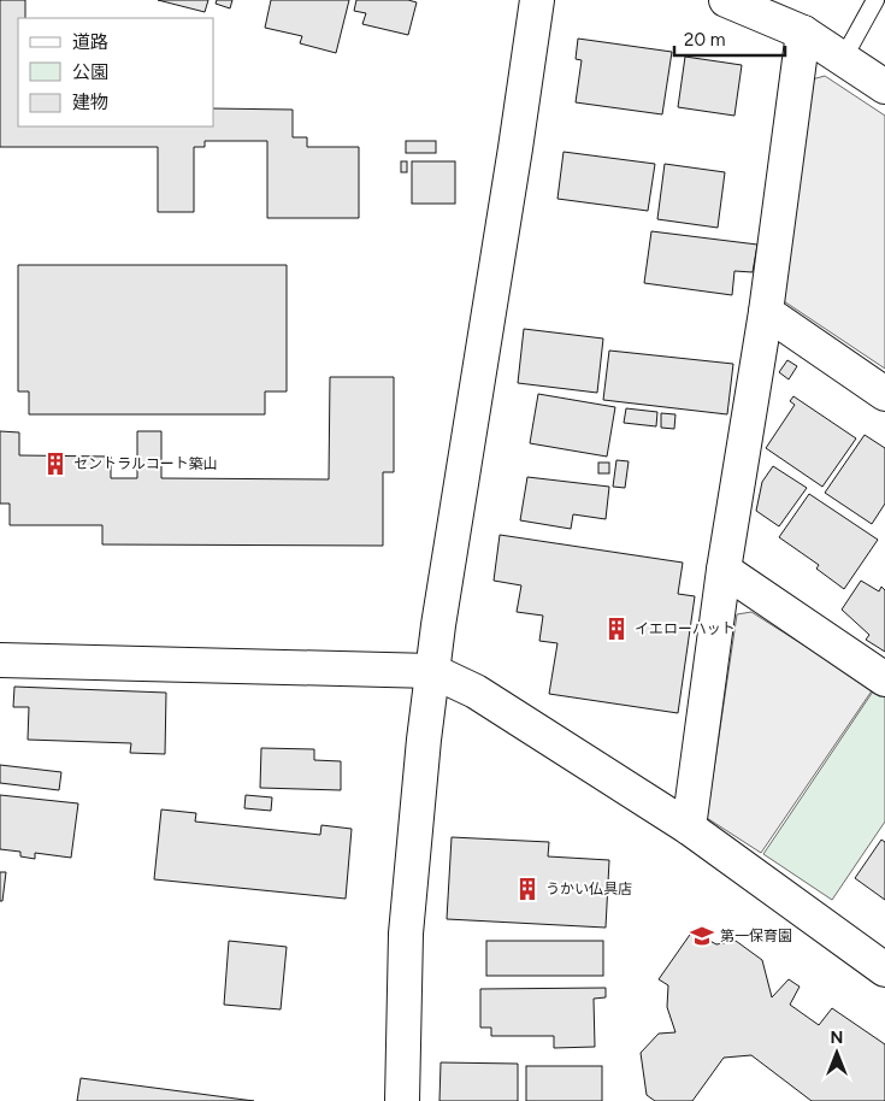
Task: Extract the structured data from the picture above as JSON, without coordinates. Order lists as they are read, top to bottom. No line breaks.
{"places":{"building":["セントラルコート築山","イエローハット","うかい仏具店"],"school or university":["第一保育園"]},"legend":["道路","公園","建物"],"scale_bar":"20 m","north":"top"}
